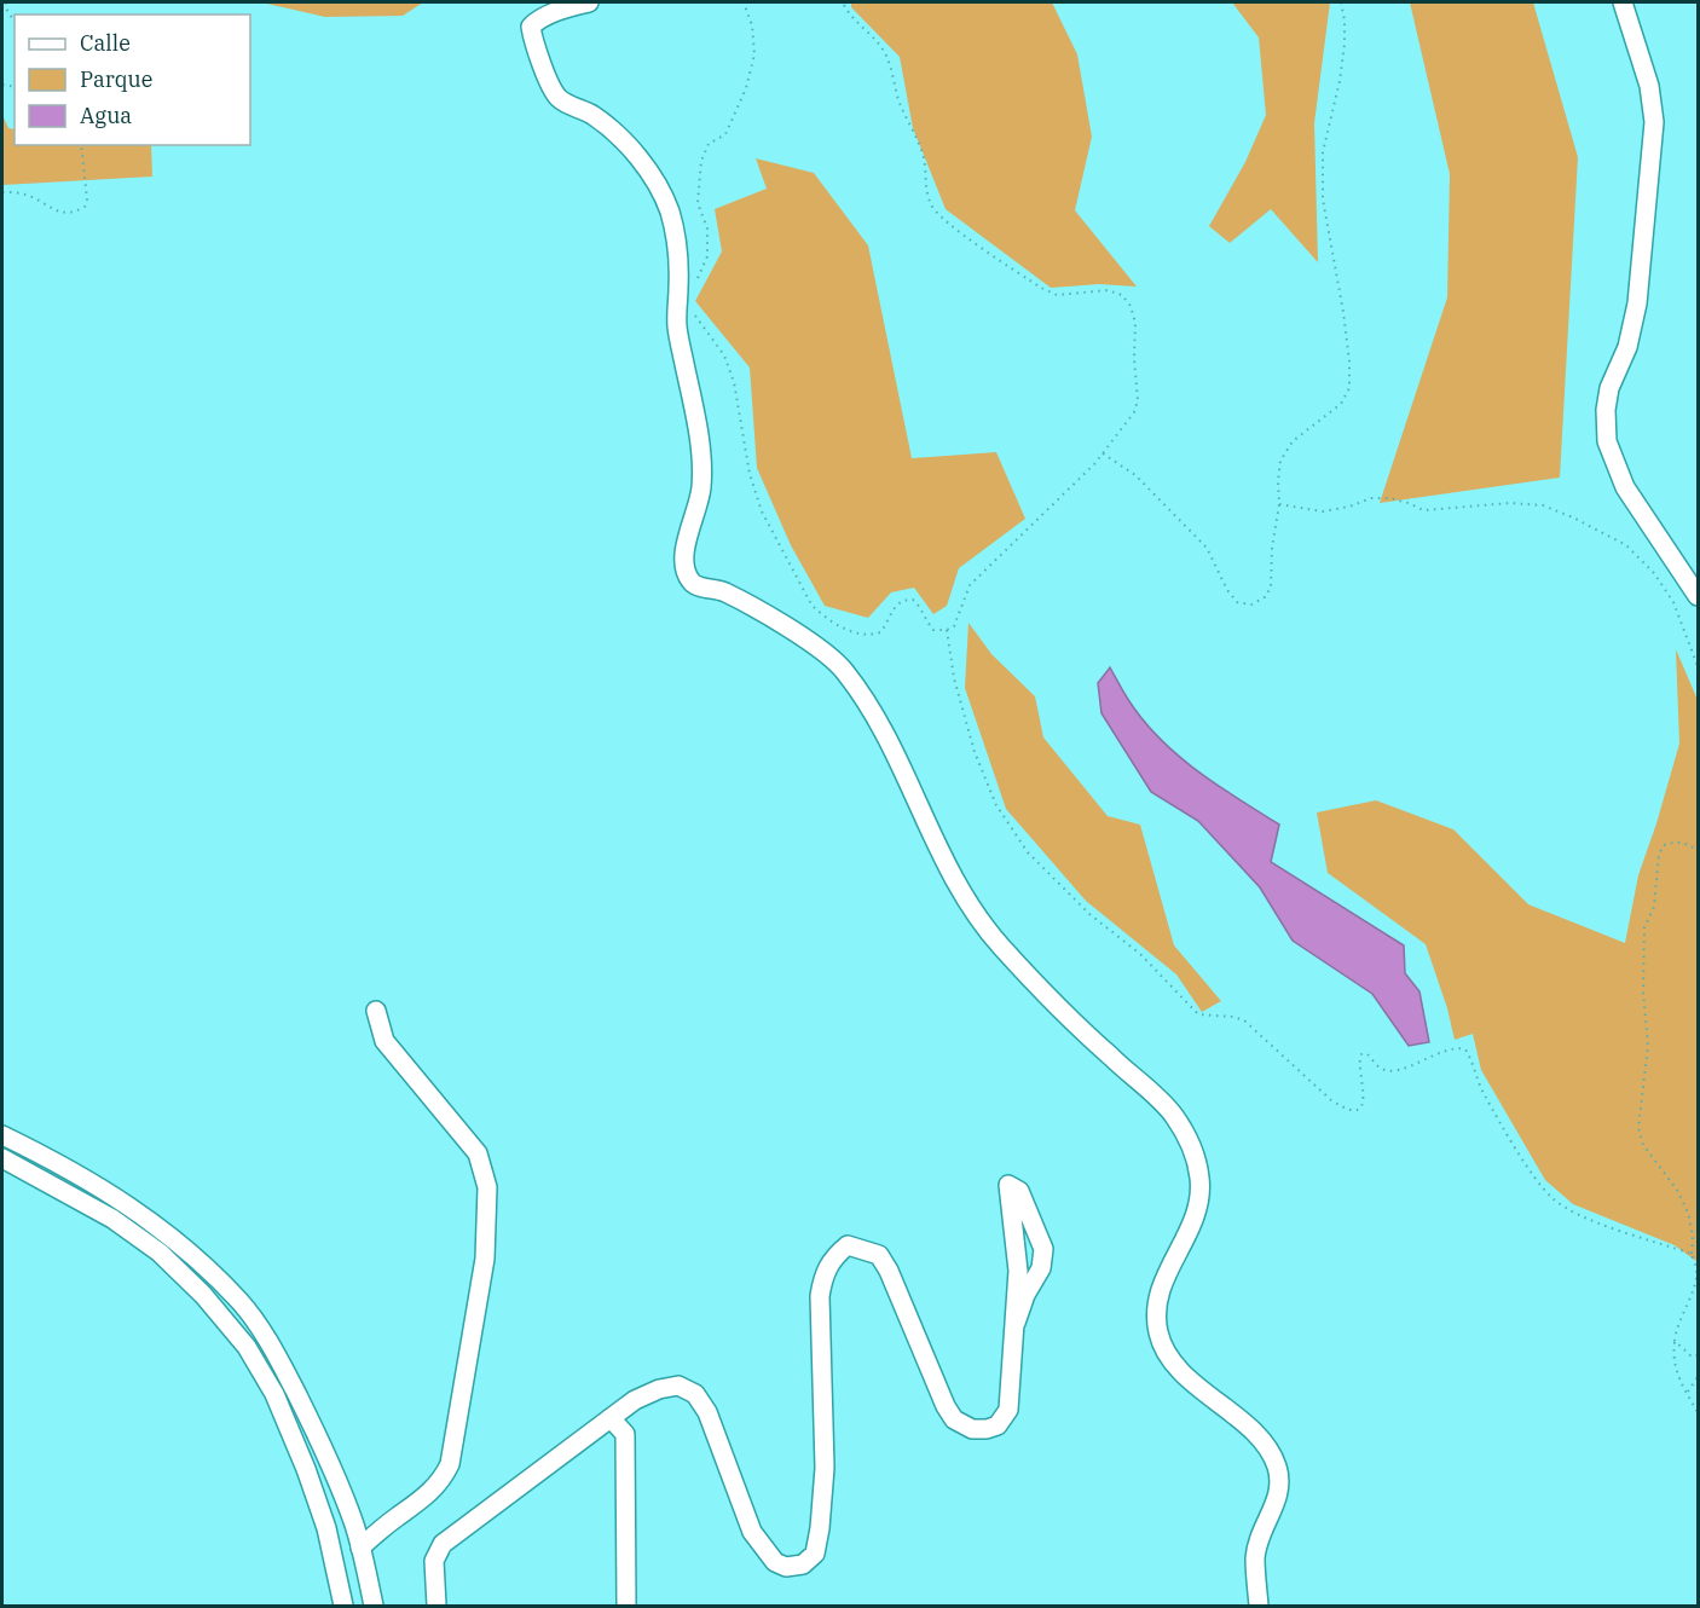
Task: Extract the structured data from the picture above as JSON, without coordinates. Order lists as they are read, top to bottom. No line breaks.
{"legend":["Calle","Parque","Agua"]}
